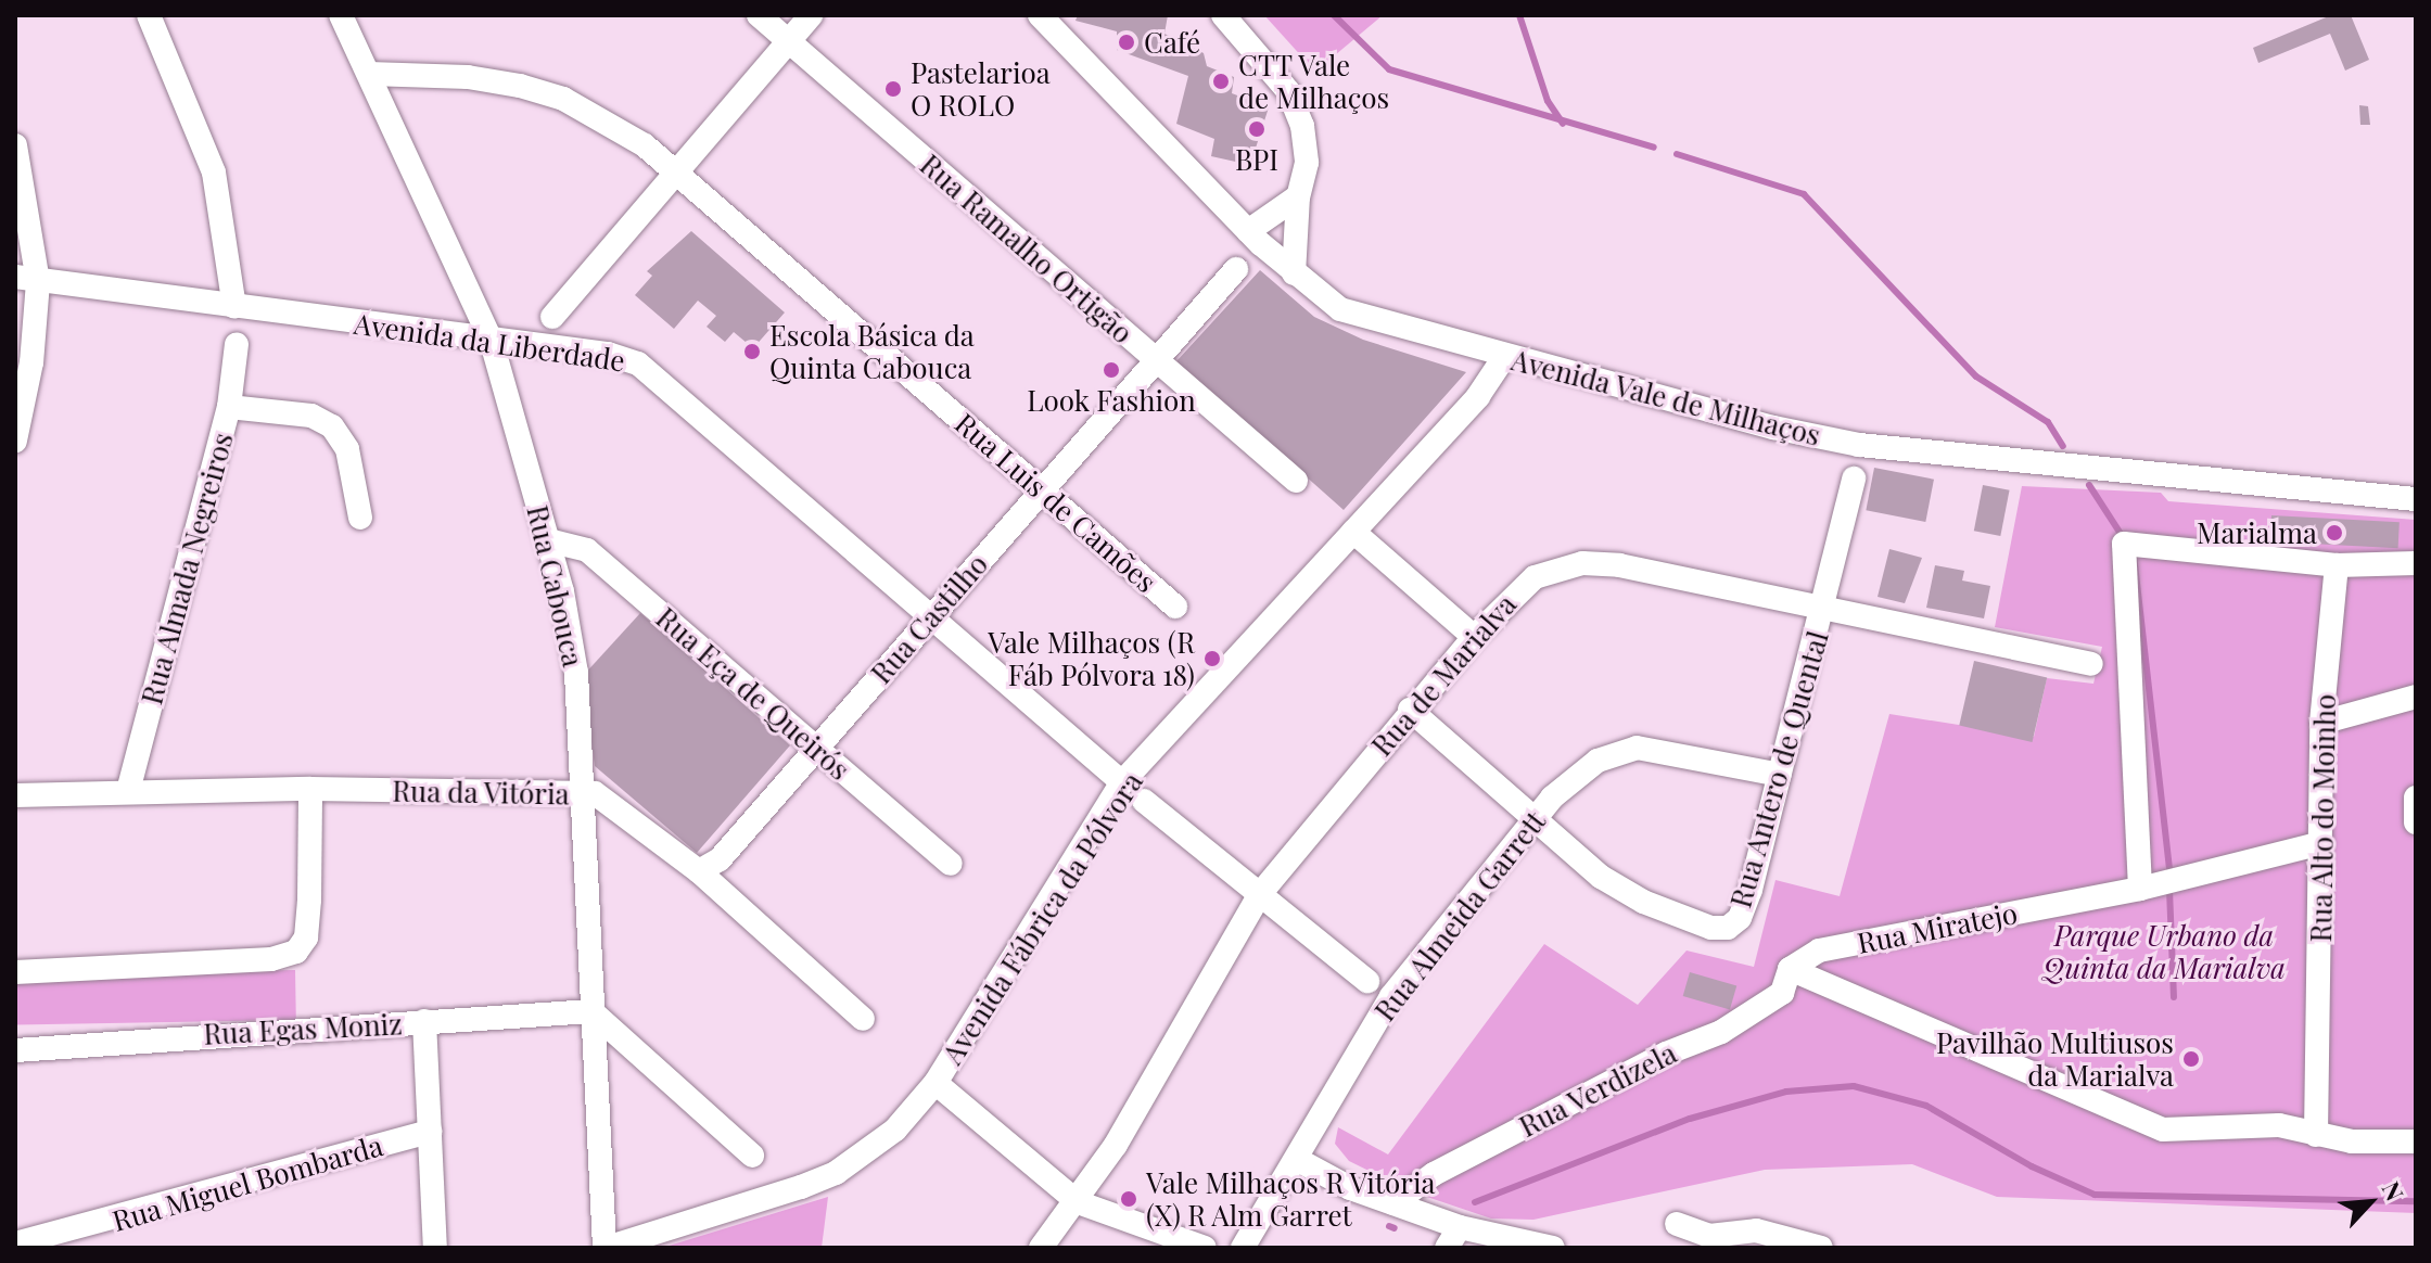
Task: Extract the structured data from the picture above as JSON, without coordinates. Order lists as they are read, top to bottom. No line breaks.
{"streets":{"street":["Rua Ramalho Ortigão","Avenida da Liberdade","Avenida Vale de Milhaços","Rua Luis de Camões","Rua Almada Negreiros","Rua Cabouca","Rua Castilho","Rua de Marialva","Rua Eça de Queirós","Rua Antero de Quental","Rua da Vitória","Rua Alto do Moinho","Rua Almeida Garrett","Avenida Fábrica da Pólvora","Rua Miratejo","Rua Egas Moniz","Rua Verdizela","Rua Miguel Bombarda"]},"crossings":[["Rua Ramalho Ortigão","Rua Castilho"],["Avenida da Liberdade","Rua Cabouca"],["Avenida da Liberdade","Rua Castilho"],["Avenida da Liberdade","Avenida Fábrica da Pólvora"],["Avenida Vale de Milhaços","Avenida Fábrica da Pólvora"],["Rua Luis de Camões","Rua Cabouca"],["Rua Luis de Camões","Rua Castilho"],["Rua Almada Negreiros","Rua da Vitória"],["Rua Cabouca","Rua Eça de Queirós"],["Rua Cabouca","Rua da Vitória"],["Rua Cabouca","Avenida Fábrica da Pólvora"],["Rua Cabouca","Rua Egas Moniz"],["Rua Castilho","Rua Eça de Queirós"],["Rua Castilho","Rua da Vitória"],["Rua de Marialva","Rua Antero de Quental"],["Rua Antero de Quental","Rua Almeida Garrett"],["Rua Alto do Moinho","Rua Miratejo"],["Rua Miratejo","Rua Verdizela"]],"parks":["Parque Urbano da Quinta da Marialva"],"places":["Café","CTT Vale de Milhaços","Pastelarioa O ROLO","BPI","Escola Básica da Quinta Cabouca","Look Fashion","Marialma","Vale Milhaços (R Fáb Pólvora 18)","Pavilhão Multiusos da Marialva","Vale Milhaços R Vitória (X) R Alm Garret"],"north":"top right"}
